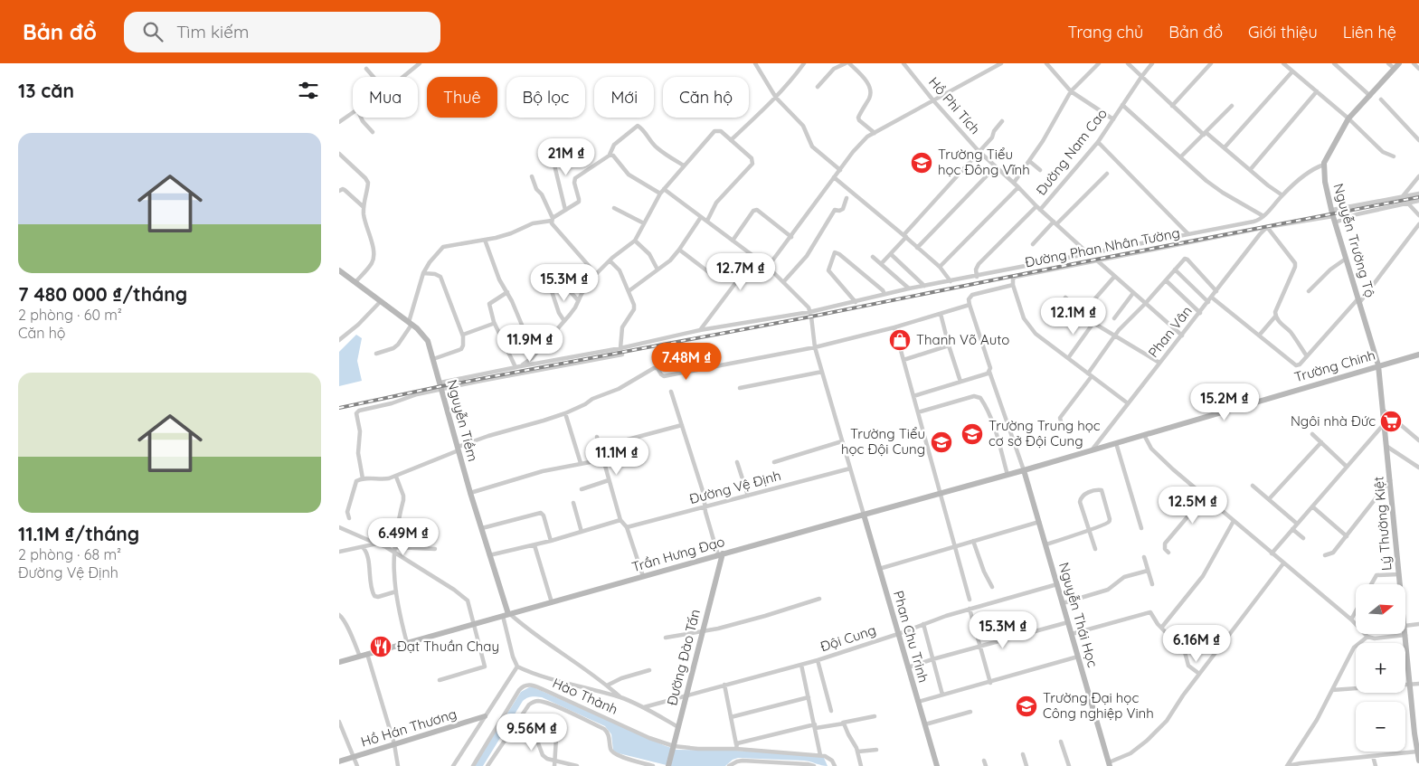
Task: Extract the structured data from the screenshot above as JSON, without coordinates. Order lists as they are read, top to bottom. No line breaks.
{"streets":{"main road":["Nguyễn Trường Tộ","Trường Chinh","Nguyễn Tiềm","Lý Thường Kiệt","Trần Hưng Đạo","Nguyễn Thái Học","Phan Chu Trinh","Đường Đào Tấn","Hồ Hán Thương"],"street":["Hồ Phi Tích","Đường Nam Cao","Đường Phan Nhân Tường","Phan Vân","Đường Vệ Định","Đội Cung","Hào Thành"]},"crossings":[["Hồ Phi Tích","Đường Nam Cao"],["Nguyễn Trường Tộ","Đường Phan Nhân Tường"],["Nguyễn Trường Tộ","Trường Chinh"],["Nguyễn Trường Tộ","Lý Thường Kiệt"],["Đường Phan Nhân Tường","Phan Vân"],["Phan Vân","Trường Chinh"],["Trường Chinh","Lý Thường Kiệt"],["Trường Chinh","Trần Hưng Đạo"],["Trường Chinh","Nguyễn Thái Học"],["Nguyễn Tiềm","Trần Hưng Đạo"],["Trần Hưng Đạo","Nguyễn Thái Học"],["Trần Hưng Đạo","Phan Chu Trinh"],["Trần Hưng Đạo","Đường Đào Tấn"],["Nguyễn Thái Học","Đội Cung"],["Phan Chu Trinh","Đội Cung"],["Đội Cung","Đường Đào Tấn"],["Đường Đào Tấn","Hào Thành"]],"places":{"school or university":["Trường Tiểu học Đông Vĩnh","Trường Trung học cơ sở Đội Cung","Trường Tiểu học Đội Cung","Trường Đại học Công nghiệp Vinh"],"shop":["Thanh Võ Auto"],"supermarket":["Ngôi nhà Đức"],"restaurant":["Đạt Thuần Chay"]},"north":"right","page":{"header":"Bản đồ","search":"Tìm kiếm","nav":["Trang chủ","Bản đồ","Giới thiệu","Liên hệ"],"heading":"13 căn","chip":["Mua","Thuê","Bộ lọc","Mới","Căn hộ"],"list":[{"name":"7 480 000 ₫/tháng","note":"2 phòng · 60 m² · Căn hộ"},{"name":"11.1M ₫/tháng","note":"2 phòng · 68 m² · Đường Vệ Định"}],"price":["21M ₫","12.7M ₫","15.3M ₫","12.1M ₫","11.9M ₫","7.48M ₫","15.2M ₫","11.1M ₫","12.5M ₫","6.49M ₫","15.3M ₫","6.16M ₫","9.56M ₫"],"map_buttons":["+","−"]}}
